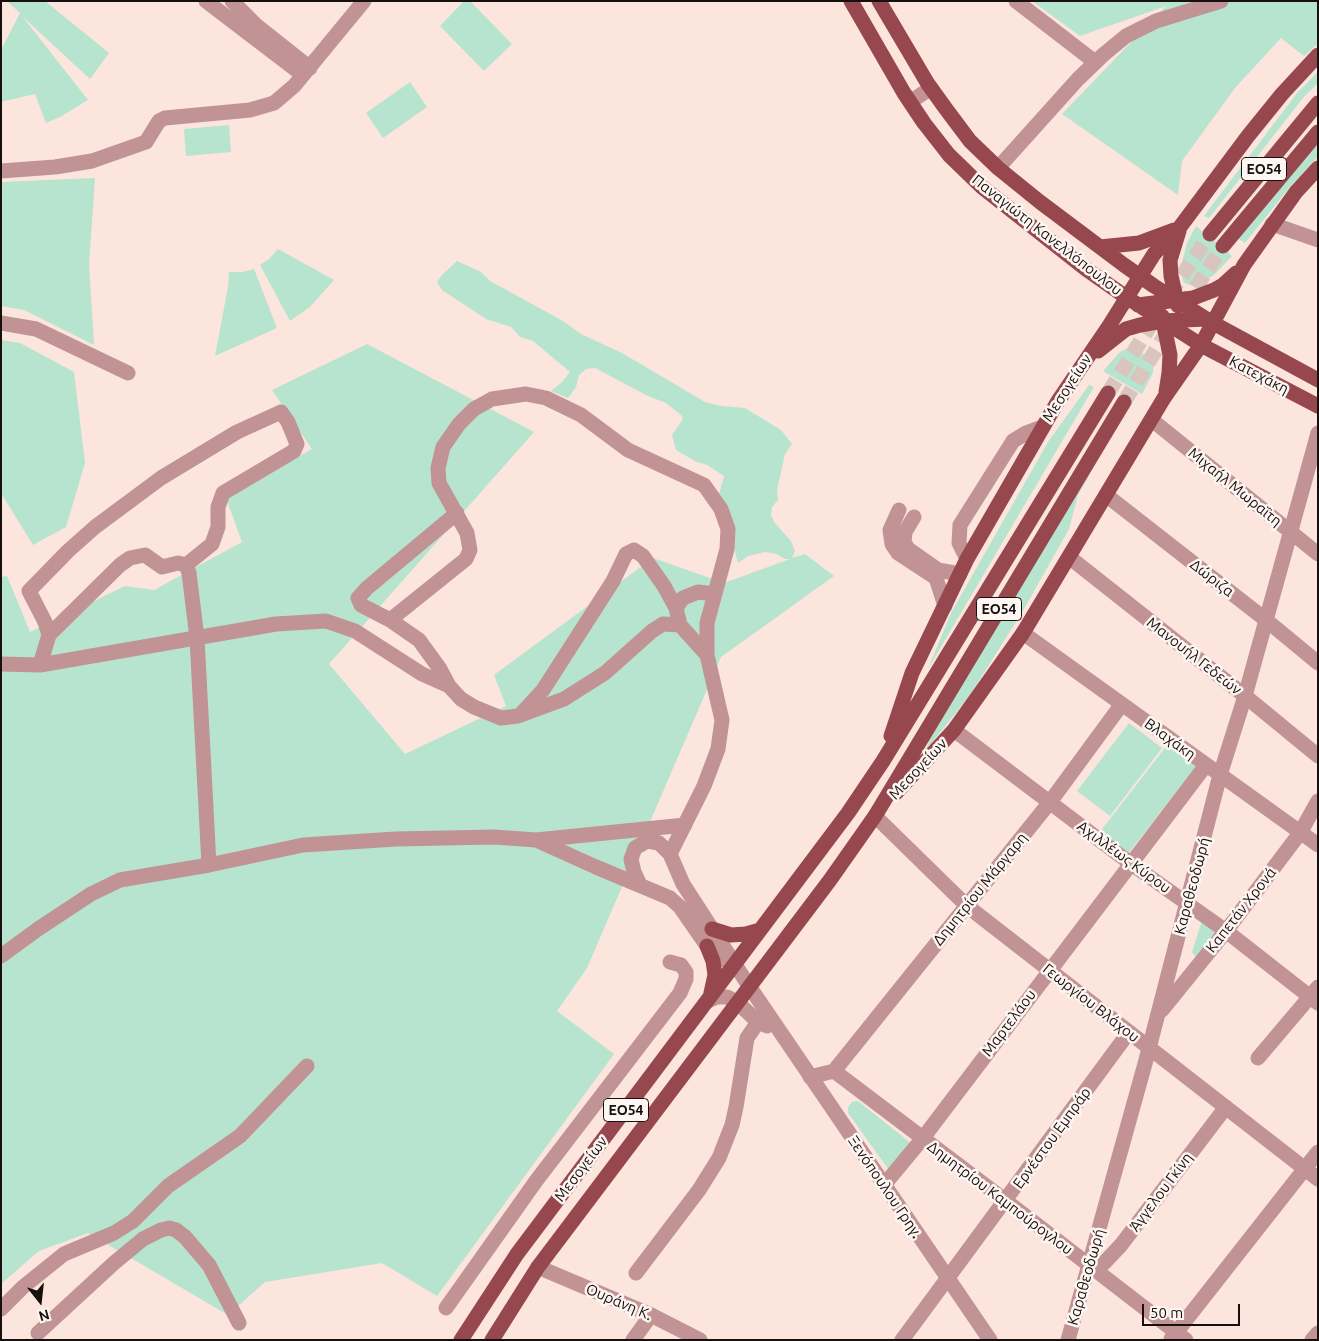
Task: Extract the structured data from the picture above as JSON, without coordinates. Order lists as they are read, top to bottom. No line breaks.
{"streets":{"main road":["ΕΟ54","Παναγιώτη Κανελλόπουλου","Κατεχάκη","Μεσογείων"],"street":["Μιχαήλ Μωραΐτη","Δώριζα","Μανουήλ Γεδεών","Βλαχάκη","Αχιλλέως Κύρου","Καραθεοδωρή","Δημητρίου Μάργαρη","Καπετάν Χρονά","Γεωργίου Βλάχου","Μαρτελάου","Ερνέστου Εμπράρ","Ξενόπουλου Γρηγ.","Άγγελου Γκίνη","Δημητρίου Καμπούρογλου","Ουράνη Κ."]},"crossings":[["Παναγιώτη Κανελλόπουλου","Κατεχάκη"],["Παναγιώτη Κανελλόπουλου","Μεσογείων"],["Κατεχάκη","Μεσογείων"],["Μεσογείων","Μιχαήλ Μωραΐτη"],["Μεσογείων","Δώριζα"],["Μεσογείων","Μανουήλ Γεδεών"],["Μεσογείων","Βλαχάκη"],["Μεσογείων","Αχιλλέως Κύρου"],["Μεσογείων","Γεωργίου Βλάχου"],["Μεσογείων","Ξενόπουλου Γρηγ."],["Μεσογείων","Ουράνη Κ."],["Μιχαήλ Μωραΐτη","Καραθεοδωρή"],["Δώριζα","Καραθεοδωρή"],["Μανουήλ Γεδεών","Καραθεοδωρή"],["Βλαχάκη","Καραθεοδωρή"],["Βλαχάκη","Δημητρίου Μάργαρη"],["Βλαχάκη","Καπετάν Χρονά"],["Βλαχάκη","Μαρτελάου"],["Αχιλλέως Κύρου","Καραθεοδωρή"],["Αχιλλέως Κύρου","Δημητρίου Μάργαρη"],["Αχιλλέως Κύρου","Καπετάν Χρονά"],["Αχιλλέως Κύρου","Μαρτελάου"],["Καραθεοδωρή","Καπετάν Χρονά"],["Καραθεοδωρή","Γεωργίου Βλάχου"],["Καραθεοδωρή","Άγγελου Γκίνη"],["Καραθεοδωρή","Δημητρίου Καμπούρογλου"],["Δημητρίου Μάργαρη","Γεωργίου Βλάχου"],["Δημητρίου Μάργαρη","Δημητρίου Καμπούρογλου"],["Γεωργίου Βλάχου","Μαρτελάου"],["Γεωργίου Βλάχου","Ερνέστου Εμπράρ"],["Γεωργίου Βλάχου","Άγγελου Γκίνη"],["Μαρτελάου","Ξενόπουλου Γρηγ."],["Μαρτελάου","Δημητρίου Καμπούρογλου"],["Ερνέστου Εμπράρ","Ξενόπουλου Γρηγ."],["Ερνέστου Εμπράρ","Δημητρίου Καμπούρογλου"],["Άγγελου Γκίνη","Δημητρίου Καμπούρογλου"]],"scale_bar":"50 m","north":"bottom"}
